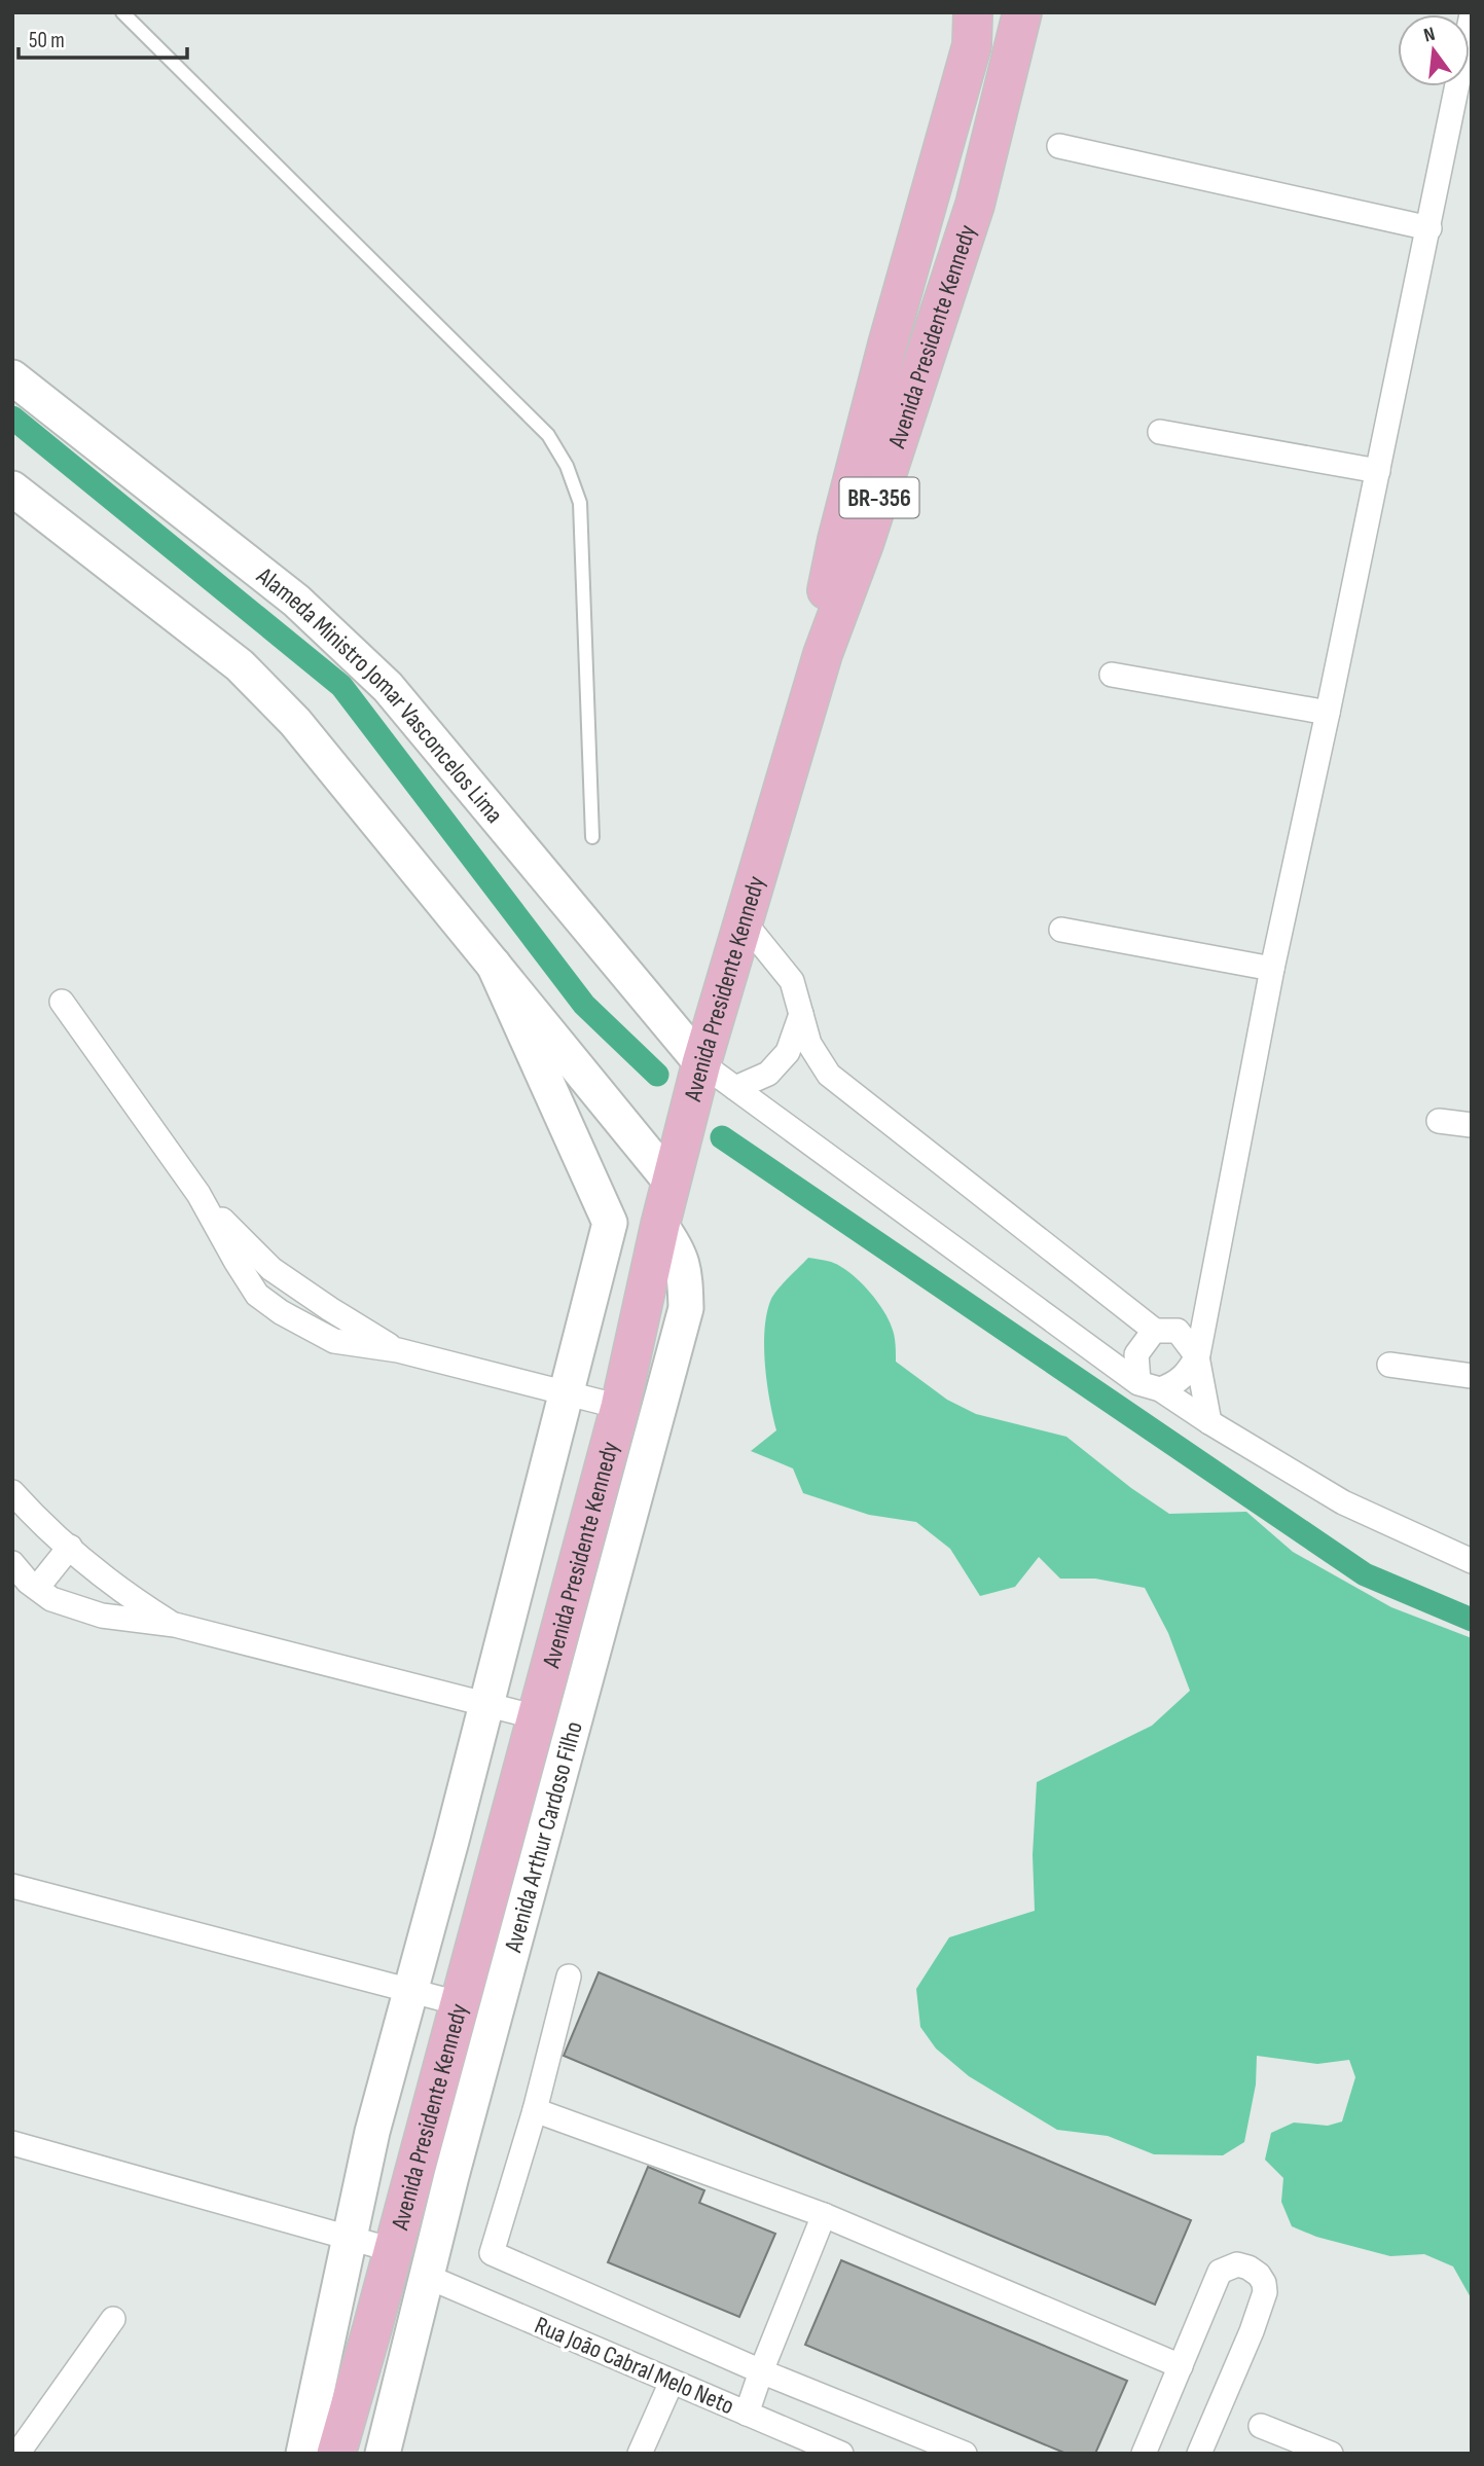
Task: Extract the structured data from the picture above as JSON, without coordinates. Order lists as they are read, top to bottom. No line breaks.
{"streets":{"main road":["Avenida Presidente Kennedy","BR-356","Alameda Ministro Jomar Vasconcelos Lima","Avenida Arthur Cardoso Filho"],"street":["Rua João Cabral Melo Neto"]},"crossings":[["Avenida Presidente Kennedy","Alameda Ministro Jomar Vasconcelos Lima"],["Avenida Presidente Kennedy","Avenida Arthur Cardoso Filho"],["Avenida Arthur Cardoso Filho","Rua João Cabral Melo Neto"]],"scale_bar":"50 m","north":"top"}
